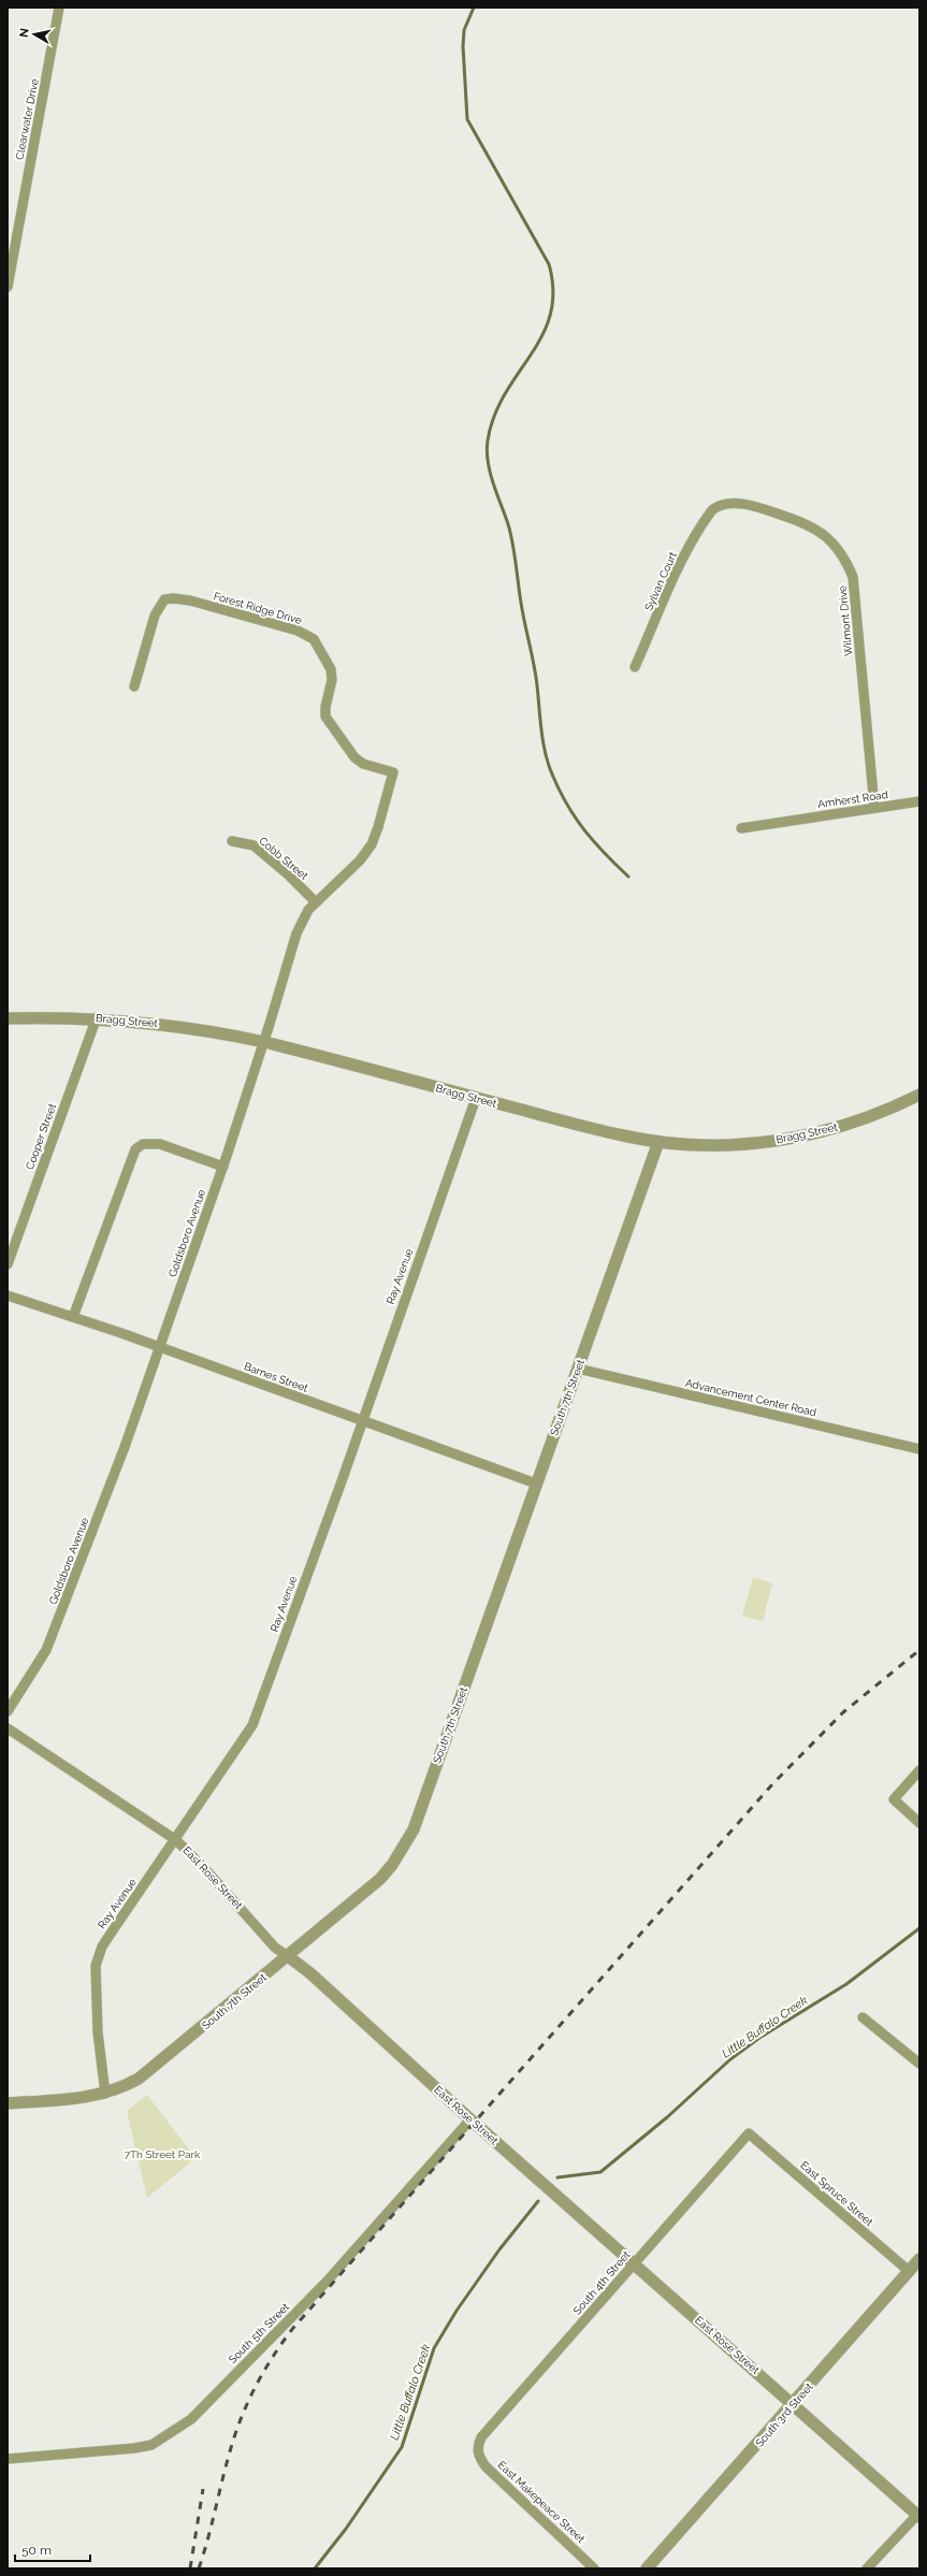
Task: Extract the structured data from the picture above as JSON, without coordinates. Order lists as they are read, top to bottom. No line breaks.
{"streets":{"street":["Clearwater Drive","Sylvan Court","Forest Ridge Drive","Wilmont Drive","Amherst Road","Cobb Street","Bragg Street","Cooper Street","Goldsboro Avenue","Ray Avenue","Barnes Street","South 7th Street","Advancement Center Road","East Rose Street","East Spruce Street","South 4th Street","South 5th Street","South 3rd Street","East Makepeace Street"]},"crossings":[["Sylvan Court","Wilmont Drive"],["Forest Ridge Drive","Goldsboro Avenue"],["Wilmont Drive","Amherst Road"],["Cobb Street","Goldsboro Avenue"],["Bragg Street","Cooper Street"],["Bragg Street","Goldsboro Avenue"],["Bragg Street","Ray Avenue"],["Bragg Street","South 7th Street"],["Goldsboro Avenue","Barnes Street"],["Ray Avenue","Barnes Street"],["Ray Avenue","South 7th Street"],["Ray Avenue","East Rose Street"],["Barnes Street","South 7th Street"],["South 7th Street","Advancement Center Road"],["South 7th Street","East Rose Street"],["East Rose Street","South 4th Street"],["East Rose Street","South 5th Street"],["East Rose Street","South 3rd Street"],["East Spruce Street","South 4th Street"],["East Spruce Street","South 3rd Street"],["South 4th Street","East Makepeace Street"]],"water":["Little Buffalo Creek"],"parks":["7Th Street Park"],"scale_bar":"50 m","north":"left"}
